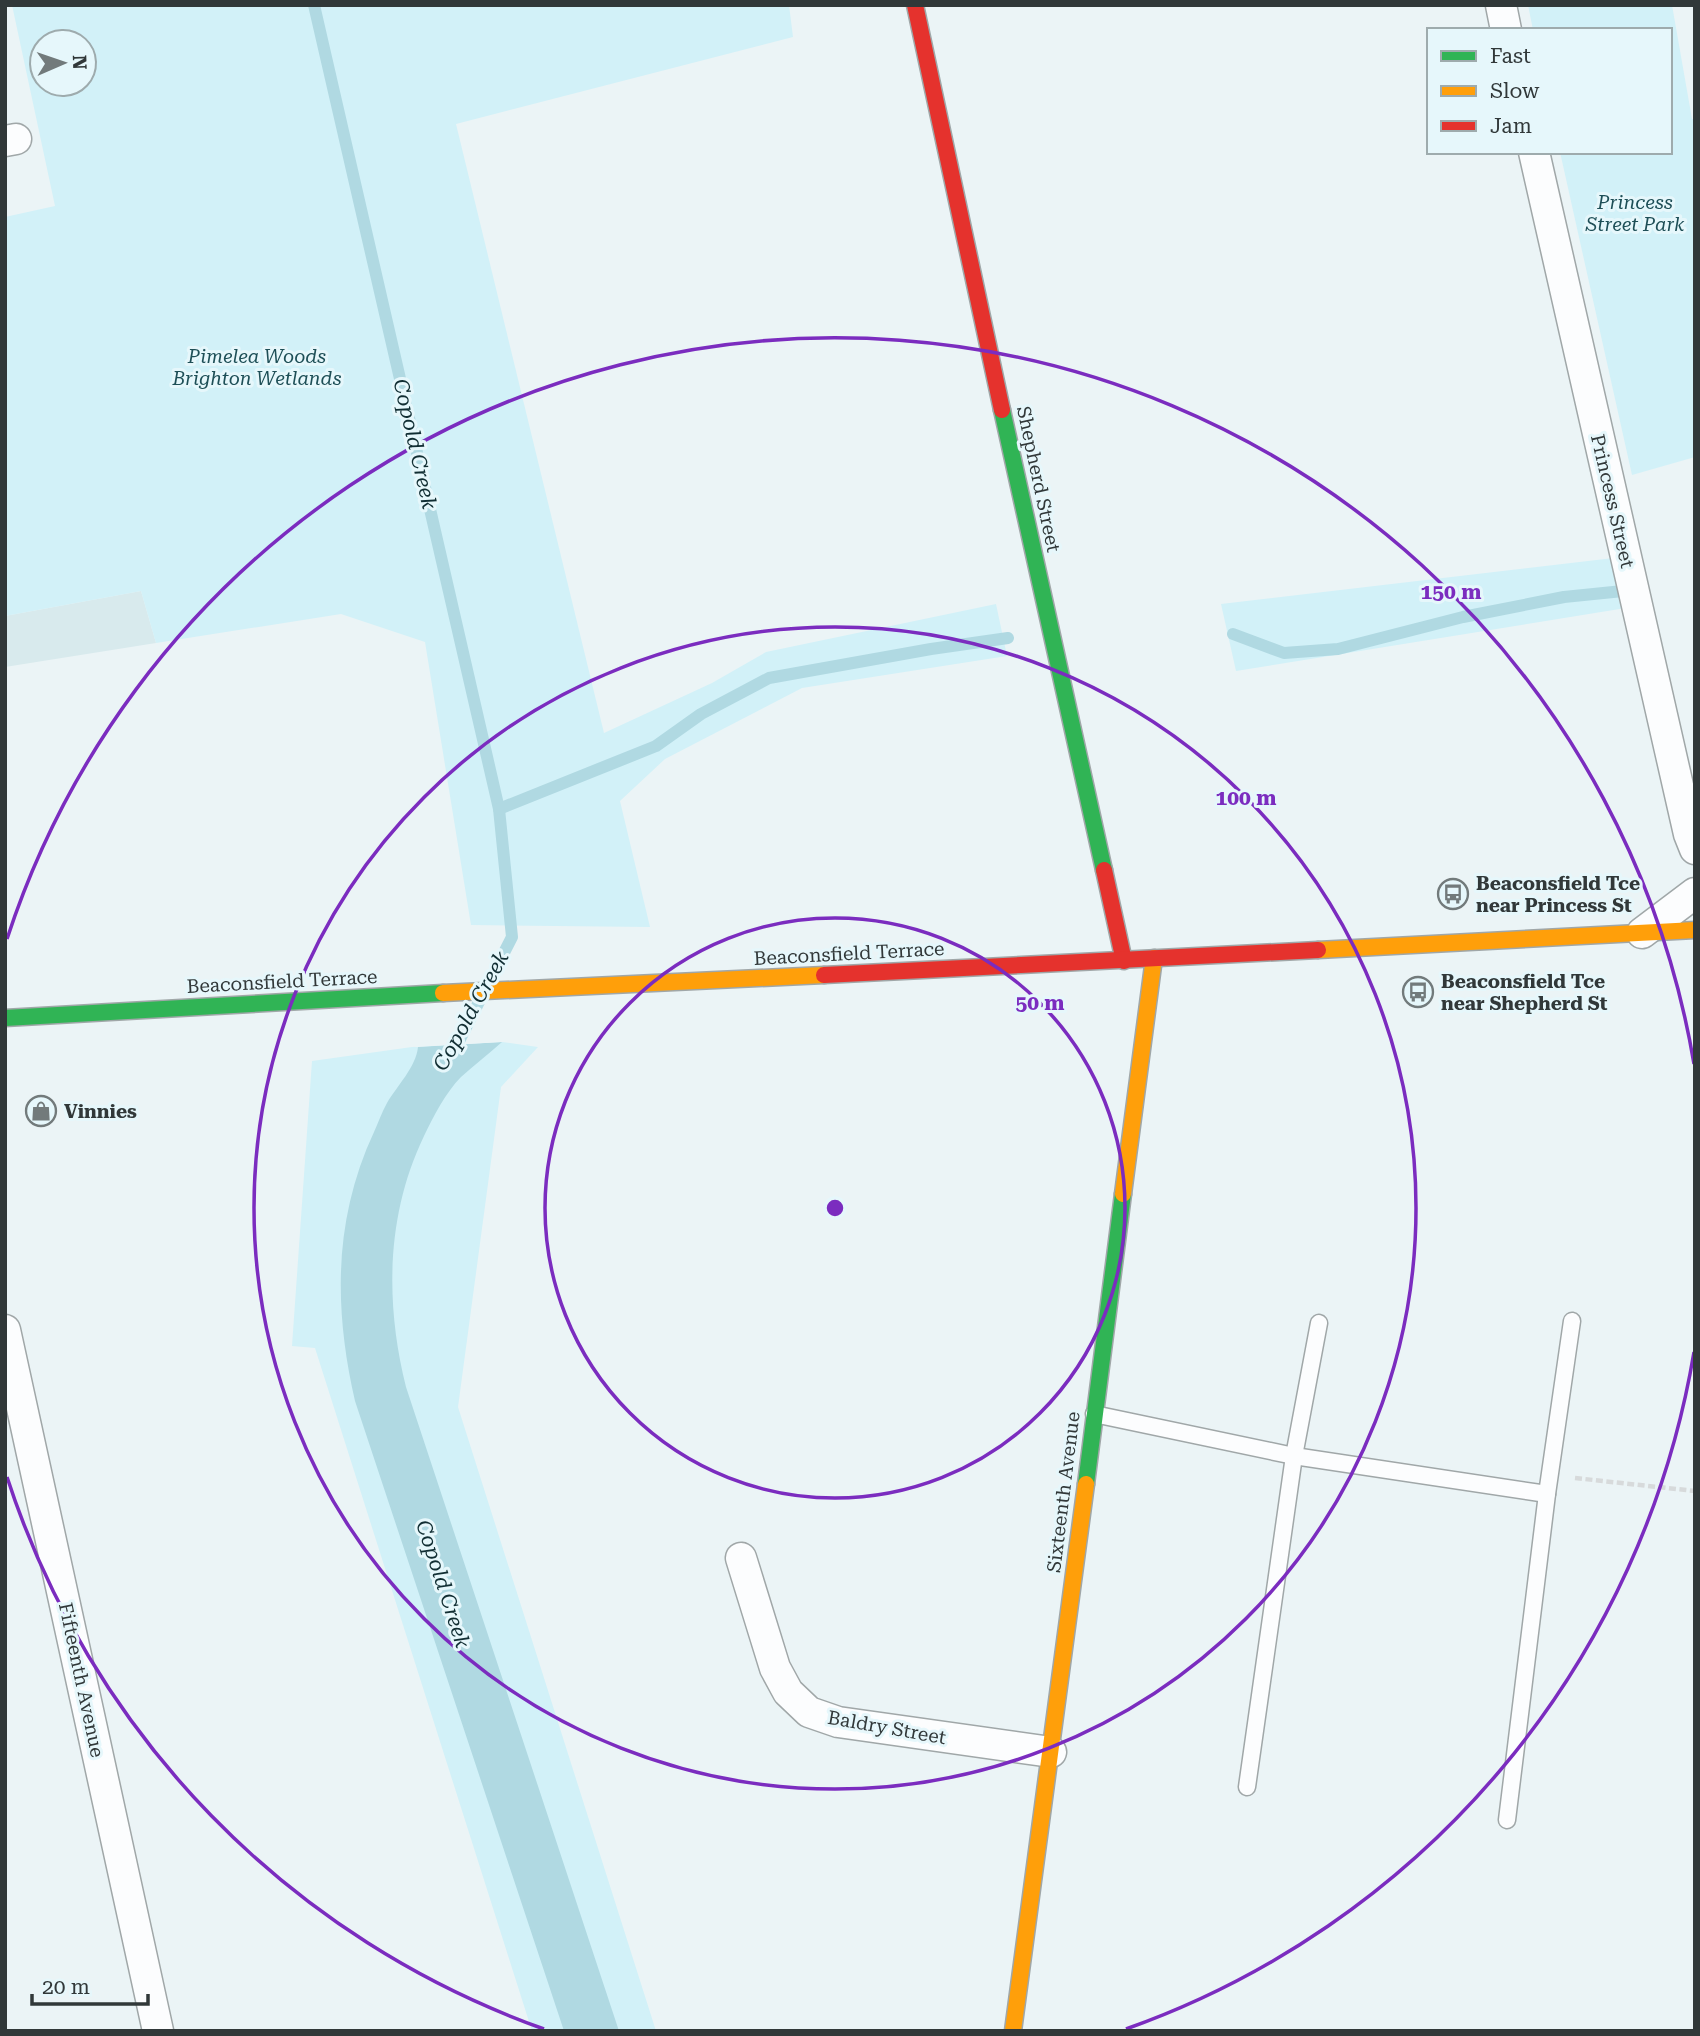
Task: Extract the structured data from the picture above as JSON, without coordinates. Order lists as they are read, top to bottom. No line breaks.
{"streets":{"street":["Shepherd Street","Princess Street","Beaconsfield Terrace","Sixteenth Avenue","Fifteenth Avenue","Baldry Street"]},"crossings":[["Shepherd Street","Beaconsfield Terrace"],["Beaconsfield Terrace","Sixteenth Avenue"],["Sixteenth Avenue","Baldry Street"]],"water":["Copold Creek"],"parks":["Princess Street Park","Pimelea Woods Brighton Wetlands"],"places":{"bus stop":["Beaconsfield Tce near Princess St","Beaconsfield Tce near Shepherd St"],"shop":["Vinnies"]},"legend":["Fast","Slow","Jam"],"scale_bar":"20 m","north":"right","rings":["150 m","100 m","50 m"]}
